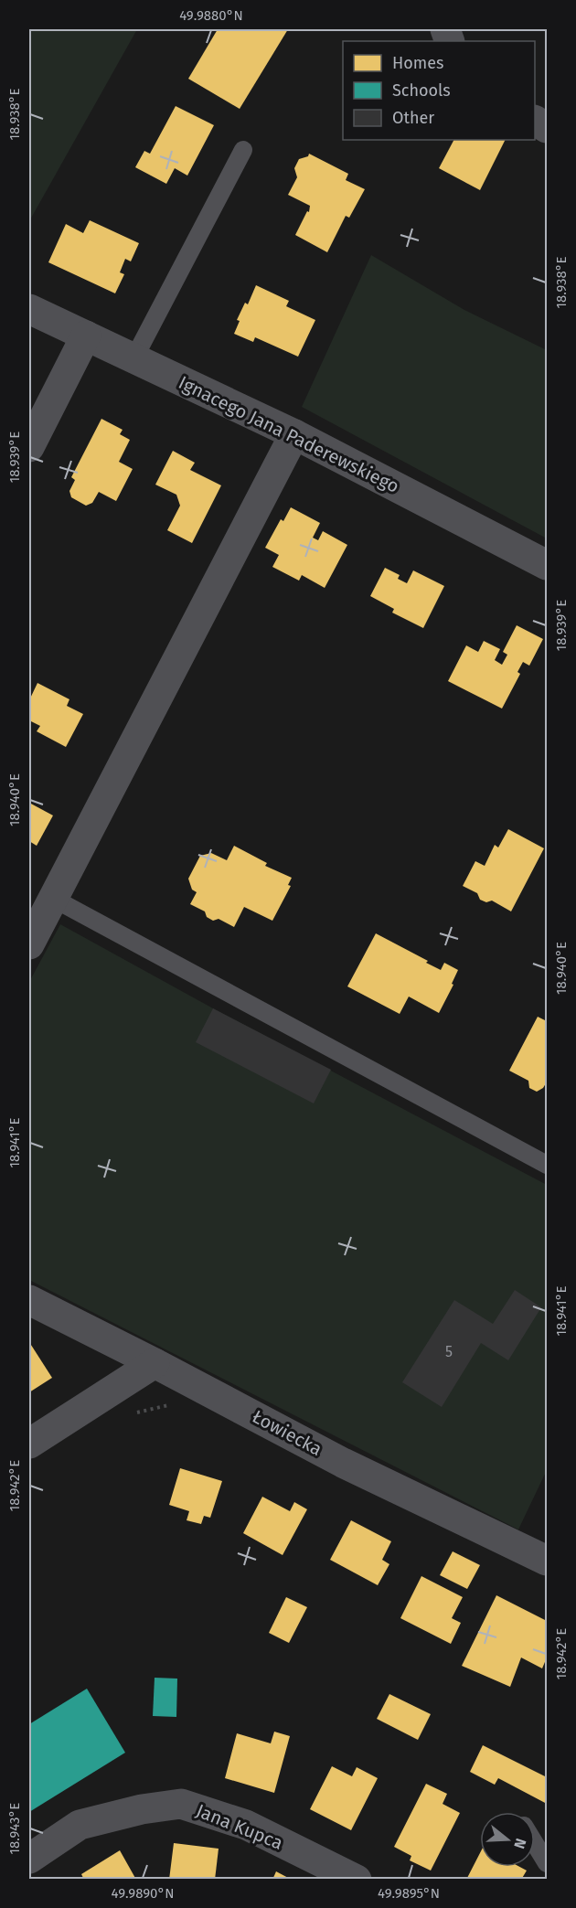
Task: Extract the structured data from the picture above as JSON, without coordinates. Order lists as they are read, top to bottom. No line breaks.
{"streets":{"street":["Ignacego Jana Paderewskiego","Łowiecka","Jana Kupca"]},"house_numbers":["5"],"legend":["Homes","Schools","Other"],"north":"right","coordinates":["49.9880°N","18.938°E","18.939°E","18.940°E","18.941°E","18.942°E","18.943°E","49.9890°N","49.9895°N"]}
